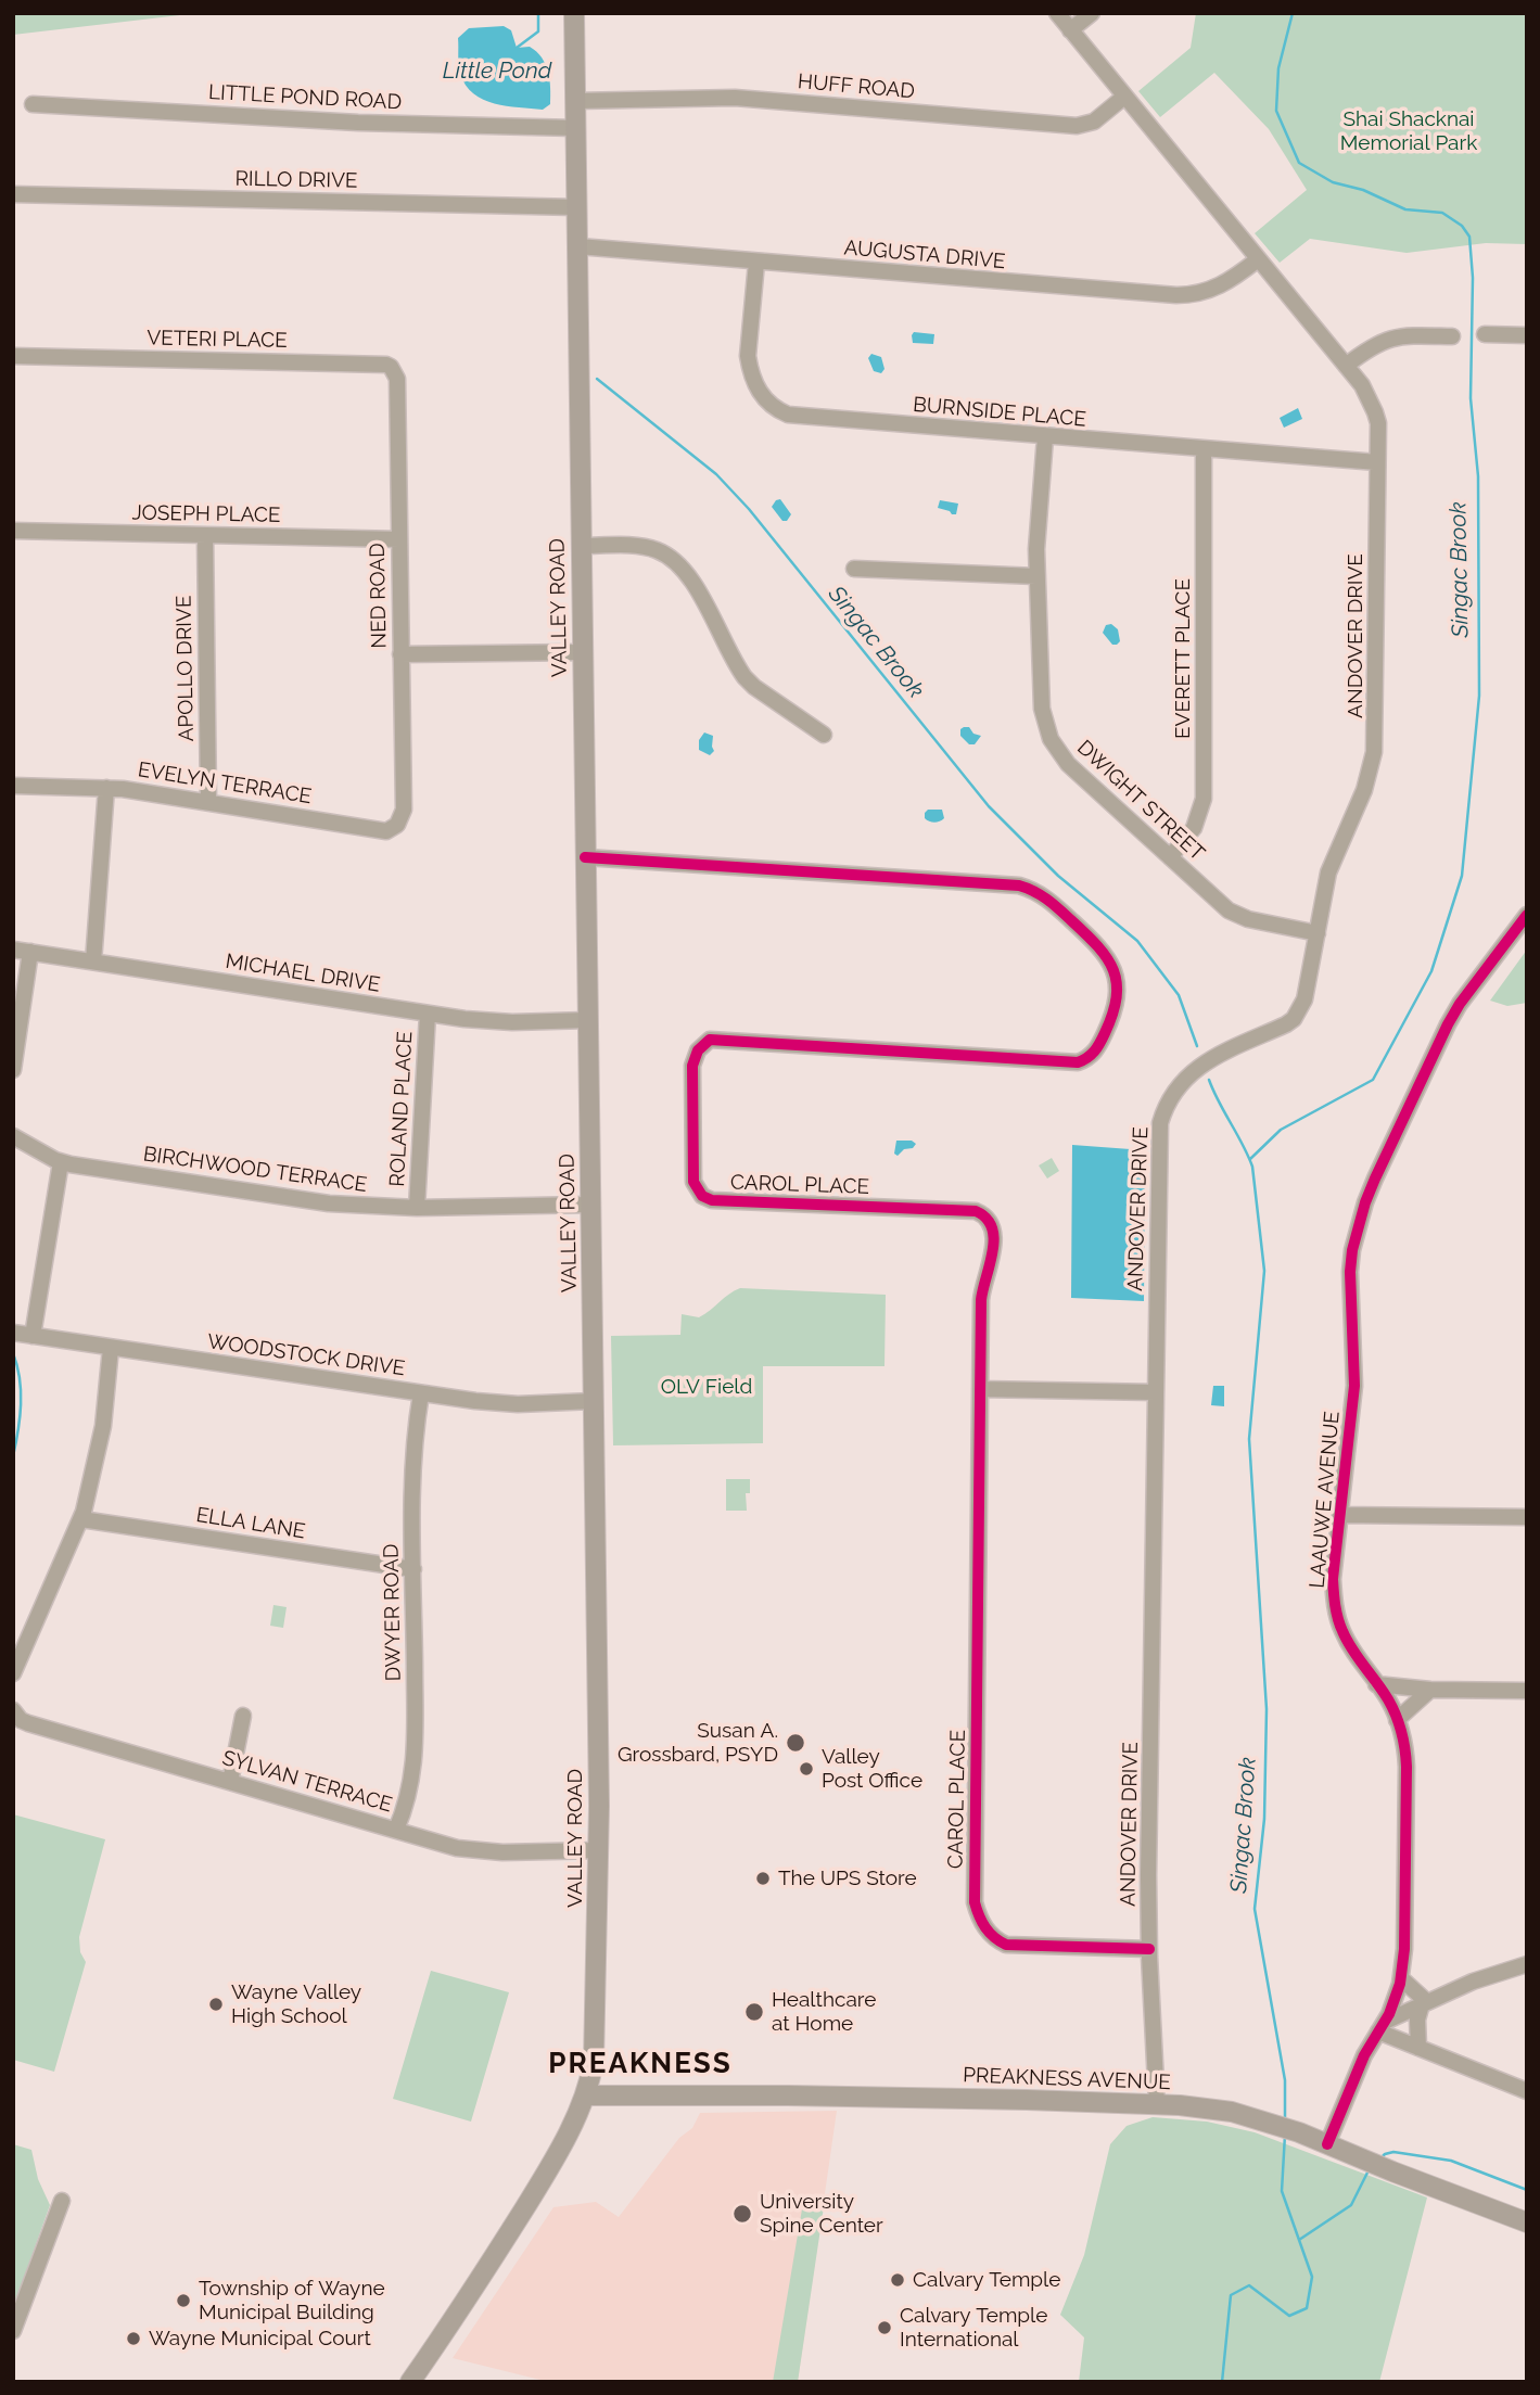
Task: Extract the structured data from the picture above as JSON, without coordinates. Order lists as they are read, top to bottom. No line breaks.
{"streets":{"main road":["VALLEY ROAD","PREAKNESS AVENUE"],"street":["HUFF ROAD","LITTLE POND ROAD","RILLO DRIVE","AUGUSTA DRIVE","VETERI PLACE","BURNSIDE PLACE","JOSEPH PLACE","NED ROAD","ANDOVER DRIVE","EVERETT PLACE","APOLLO DRIVE","EVELYN TERRACE","DWIGHT STREET","MICHAEL DRIVE","ROLAND PLACE","BIRCHWOOD TERRACE","CAROL PLACE","WOODSTOCK DRIVE","LAAUWE AVENUE","ELLA LANE","DWYER ROAD","SYLVAN TERRACE"]},"crossings":[["HUFF ROAD","VALLEY ROAD"],["HUFF ROAD","ANDOVER DRIVE"],["LITTLE POND ROAD","VALLEY ROAD"],["RILLO DRIVE","VALLEY ROAD"],["AUGUSTA DRIVE","BURNSIDE PLACE"],["AUGUSTA DRIVE","VALLEY ROAD"],["AUGUSTA DRIVE","ANDOVER DRIVE"],["VETERI PLACE","NED ROAD"],["BURNSIDE PLACE","ANDOVER DRIVE"],["BURNSIDE PLACE","EVERETT PLACE"],["BURNSIDE PLACE","DWIGHT STREET"],["JOSEPH PLACE","NED ROAD"],["JOSEPH PLACE","APOLLO DRIVE"],["NED ROAD","EVELYN TERRACE"],["VALLEY ROAD","MICHAEL DRIVE"],["VALLEY ROAD","BIRCHWOOD TERRACE"],["VALLEY ROAD","CAROL PLACE"],["VALLEY ROAD","WOODSTOCK DRIVE"],["VALLEY ROAD","SYLVAN TERRACE"],["VALLEY ROAD","PREAKNESS AVENUE"],["ANDOVER DRIVE","DWIGHT STREET"],["ANDOVER DRIVE","CAROL PLACE"],["ANDOVER DRIVE","PREAKNESS AVENUE"],["EVERETT PLACE","DWIGHT STREET"],["APOLLO DRIVE","EVELYN TERRACE"],["MICHAEL DRIVE","ROLAND PLACE"],["ROLAND PLACE","BIRCHWOOD TERRACE"],["WOODSTOCK DRIVE","DWYER ROAD"],["LAAUWE AVENUE","PREAKNESS AVENUE"],["ELLA LANE","DWYER ROAD"],["DWYER ROAD","SYLVAN TERRACE"]],"districts":["PREAKNESS"],"water":["Little Pond","Singac Brook"],"parks":["Shai Shacknai Memorial Park","OLV Field"],"places":["Susan A. Grossbard, PSYD","Valley Post Office","The UPS Store","Wayne Valley High School","Healthcare at Home","University Spine Center","Calvary Temple","Township of Wayne Municipal Building","Calvary Temple International","Wayne Municipal Court"]}
